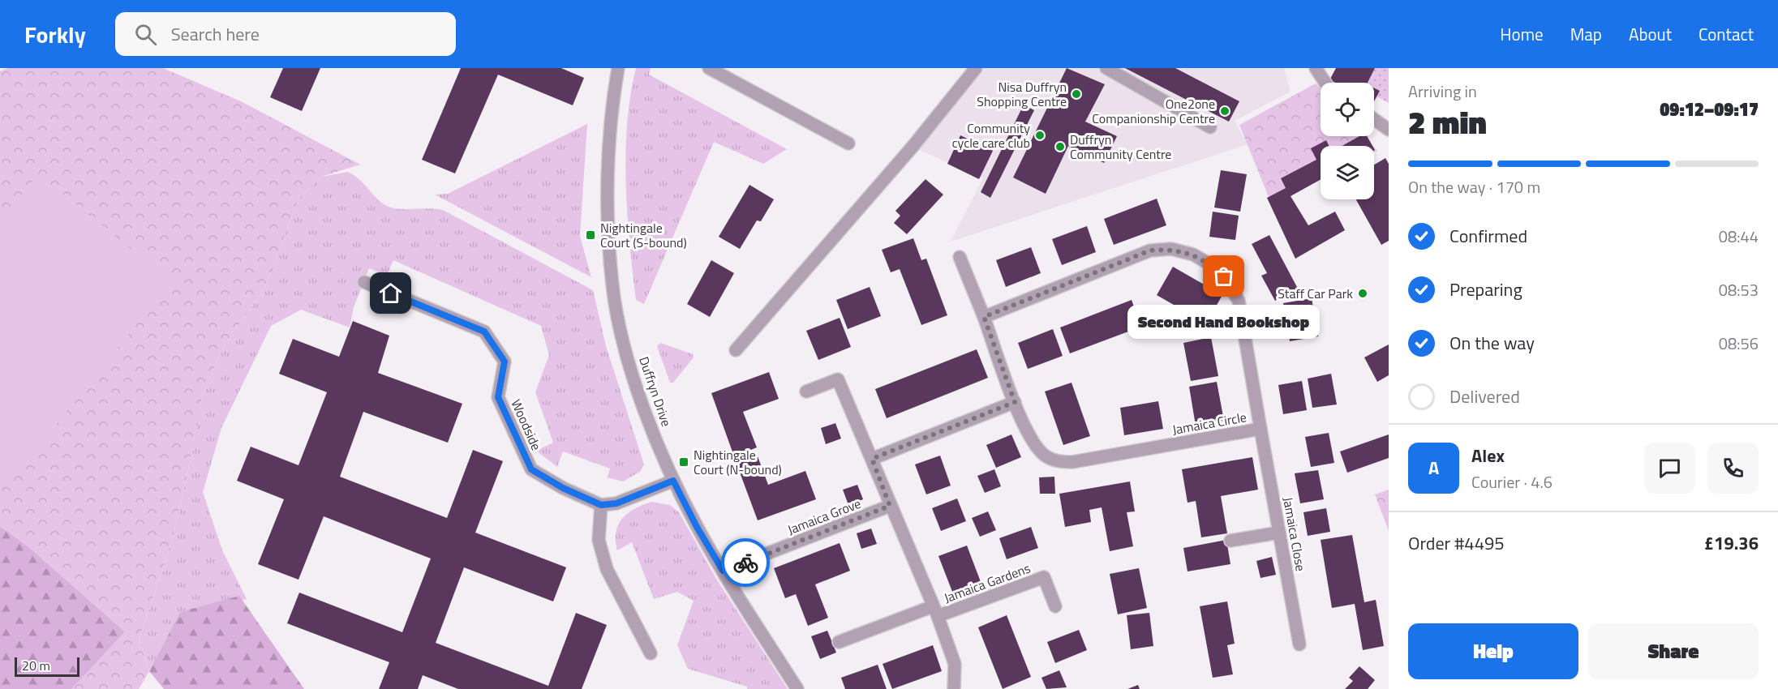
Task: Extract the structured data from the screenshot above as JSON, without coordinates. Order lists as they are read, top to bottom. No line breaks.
{"streets":{"street":["Duffryn Drive","Jamaica Circle","Woodside","Jamaica Grove","Jamaica Close","Jamaica Gardens"]},"crossings":[["Duffryn Drive","Jamaica Grove"],["Jamaica Circle","Jamaica Close"],["Jamaica Grove","Jamaica Gardens"]],"places":{"other":["Nisa Duffryn Shopping Centre","One2one Companionship Centre","Community cycle care club","Duffryn Community Centre","Second Hand Bookshop","Staff Car Park"],"transit":["Nightingale Court (S-bound)","Nightingale Court (N-bound)"]},"scale_bar":"20 m","page":{"header":"Forkly","search":"Search here","nav":["Home","Map","About","Contact"],"heading":["2 min","Arriving in","09:12–09:17"],"panel":["Alex","Courier · 4.6","Order #4495","£19.36"],"bar":"On the way · 170 m","list":[["Confirmed","08:44"],["Preparing","08:53"],["On the way","08:56"],"Delivered"],"bubble":"Second Hand Bookshop","round":"A","buttons":["Help","Share"],"scale":"20 m"}}
